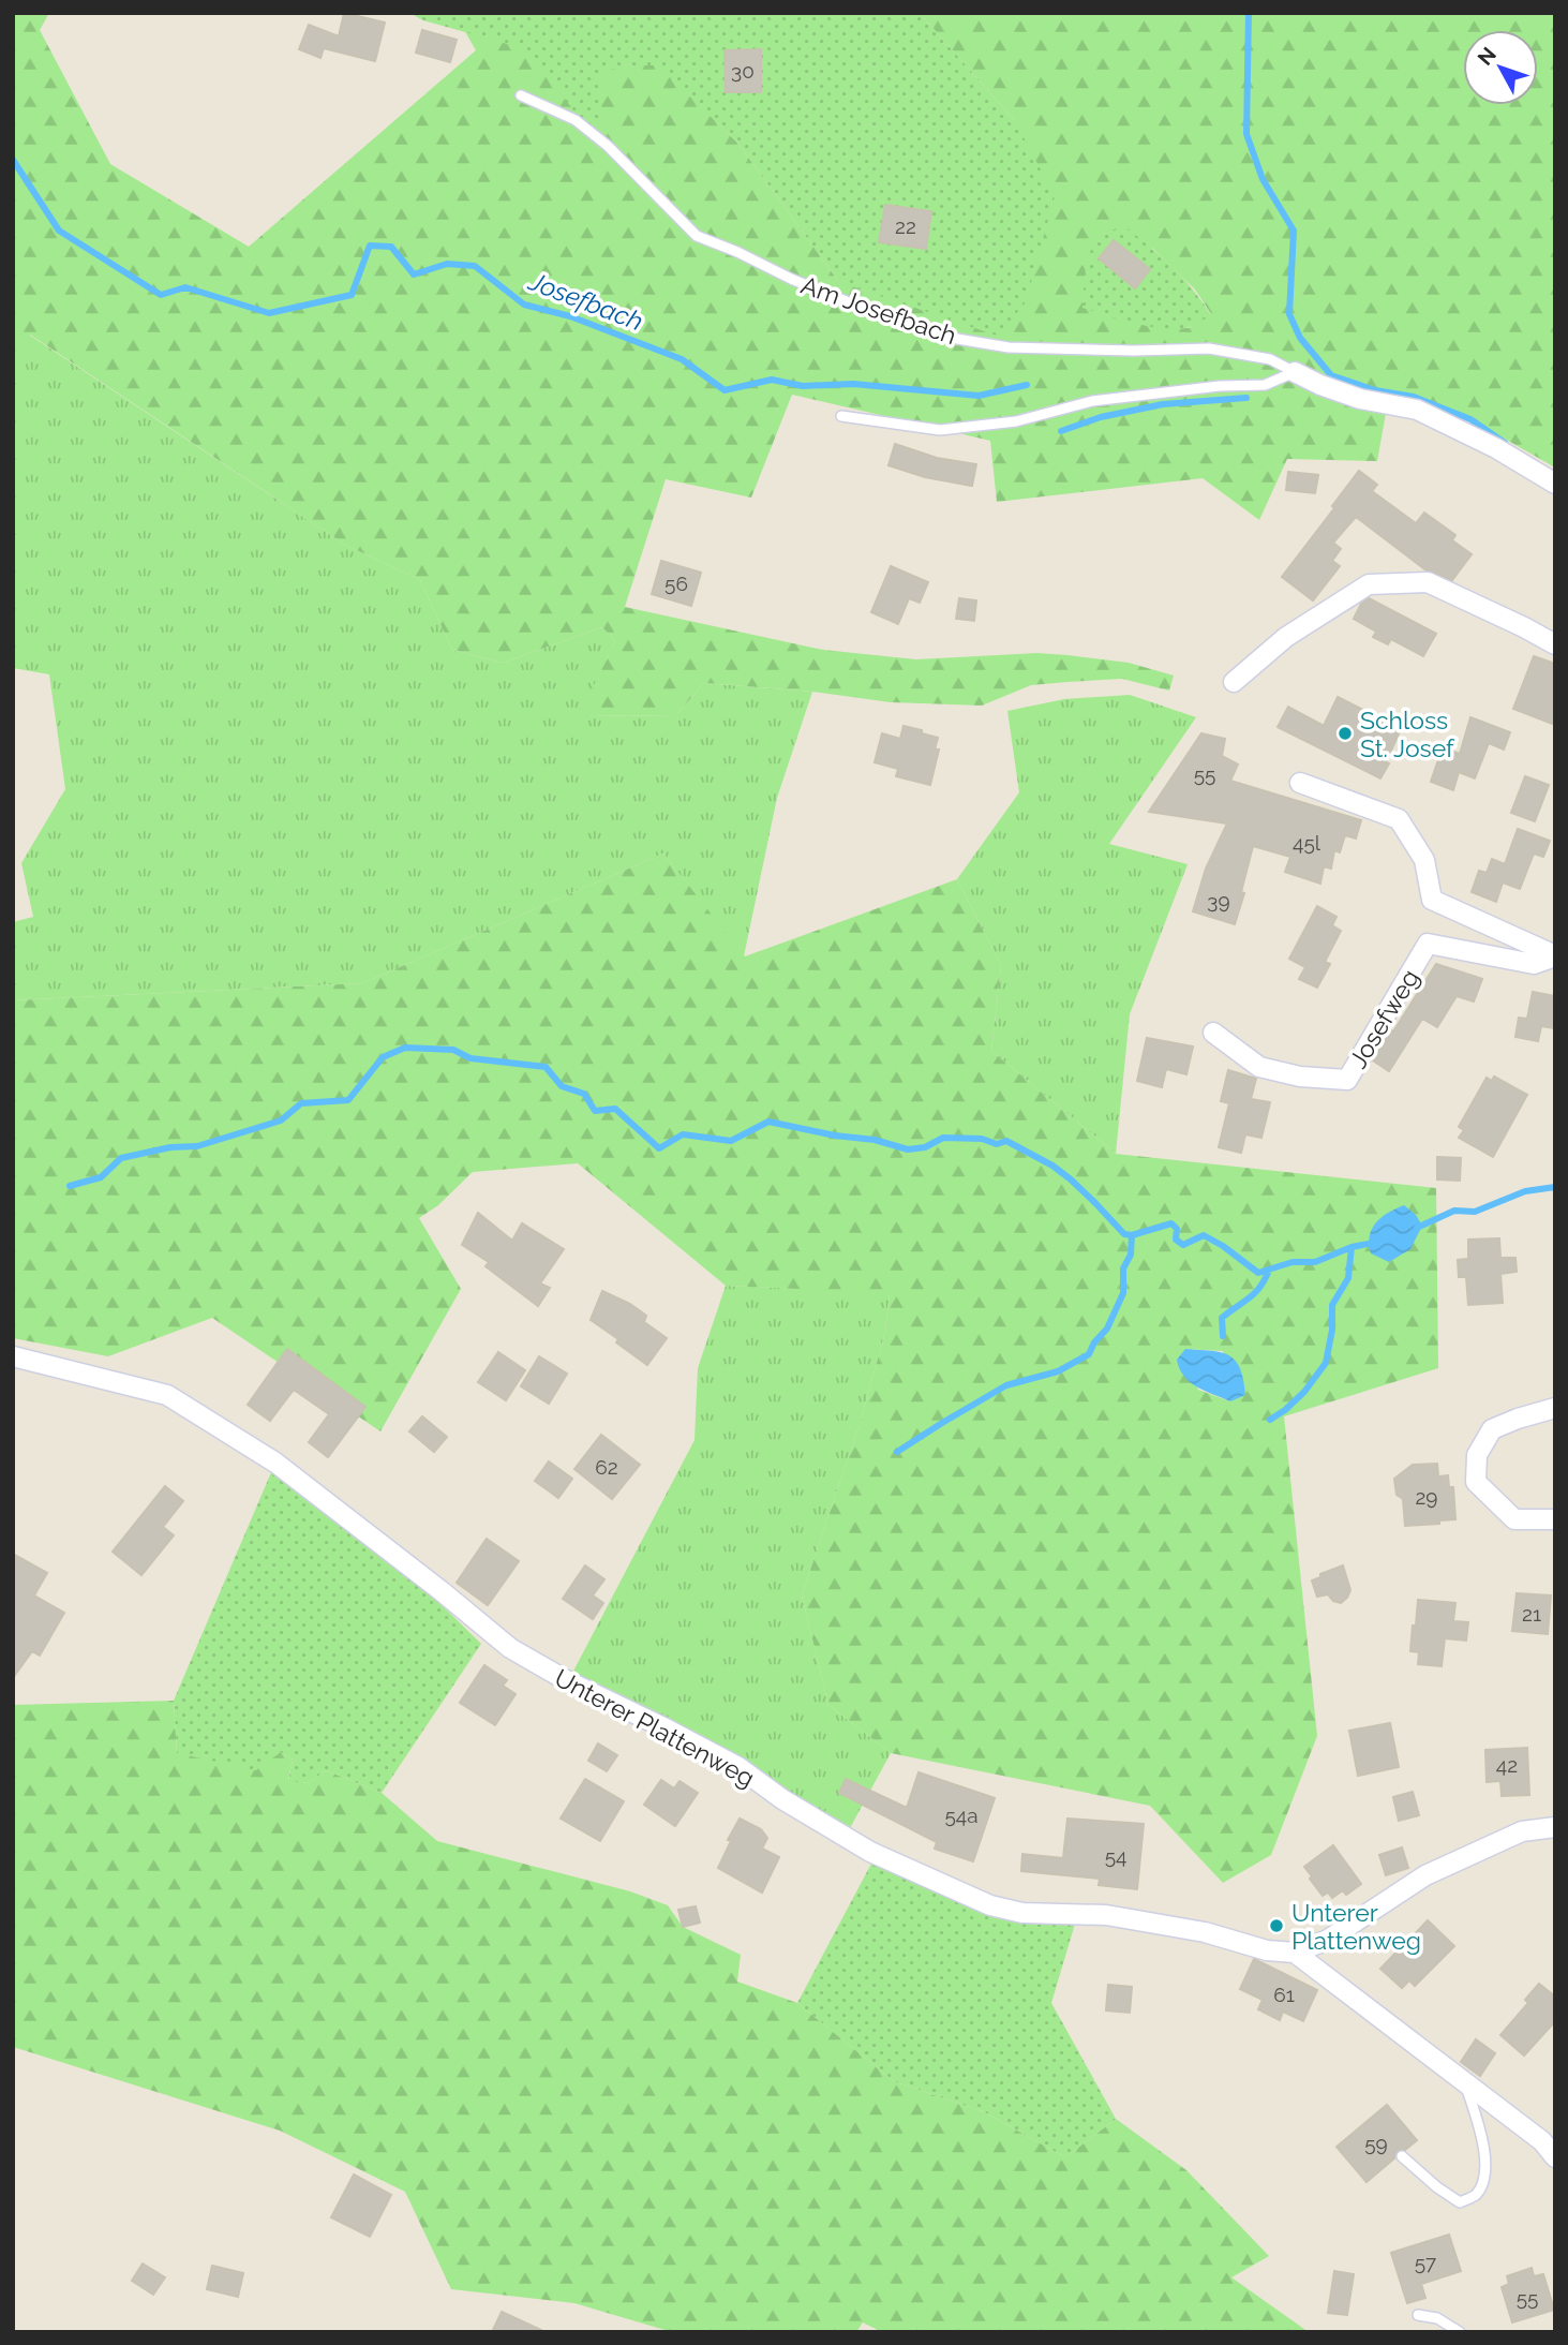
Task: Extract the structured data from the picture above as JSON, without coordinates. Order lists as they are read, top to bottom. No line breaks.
{"streets":{"street":["Am Josefbach","Josefweg","Unterer Plattenweg"]},"water":["Josefbach"],"places":["Schloss St. Josef","Unterer Plattenweg"],"house_numbers":["30","22","56","55","45l","39","62","29","21","42","54a","54","61","59","57","55"],"north":"top left"}
